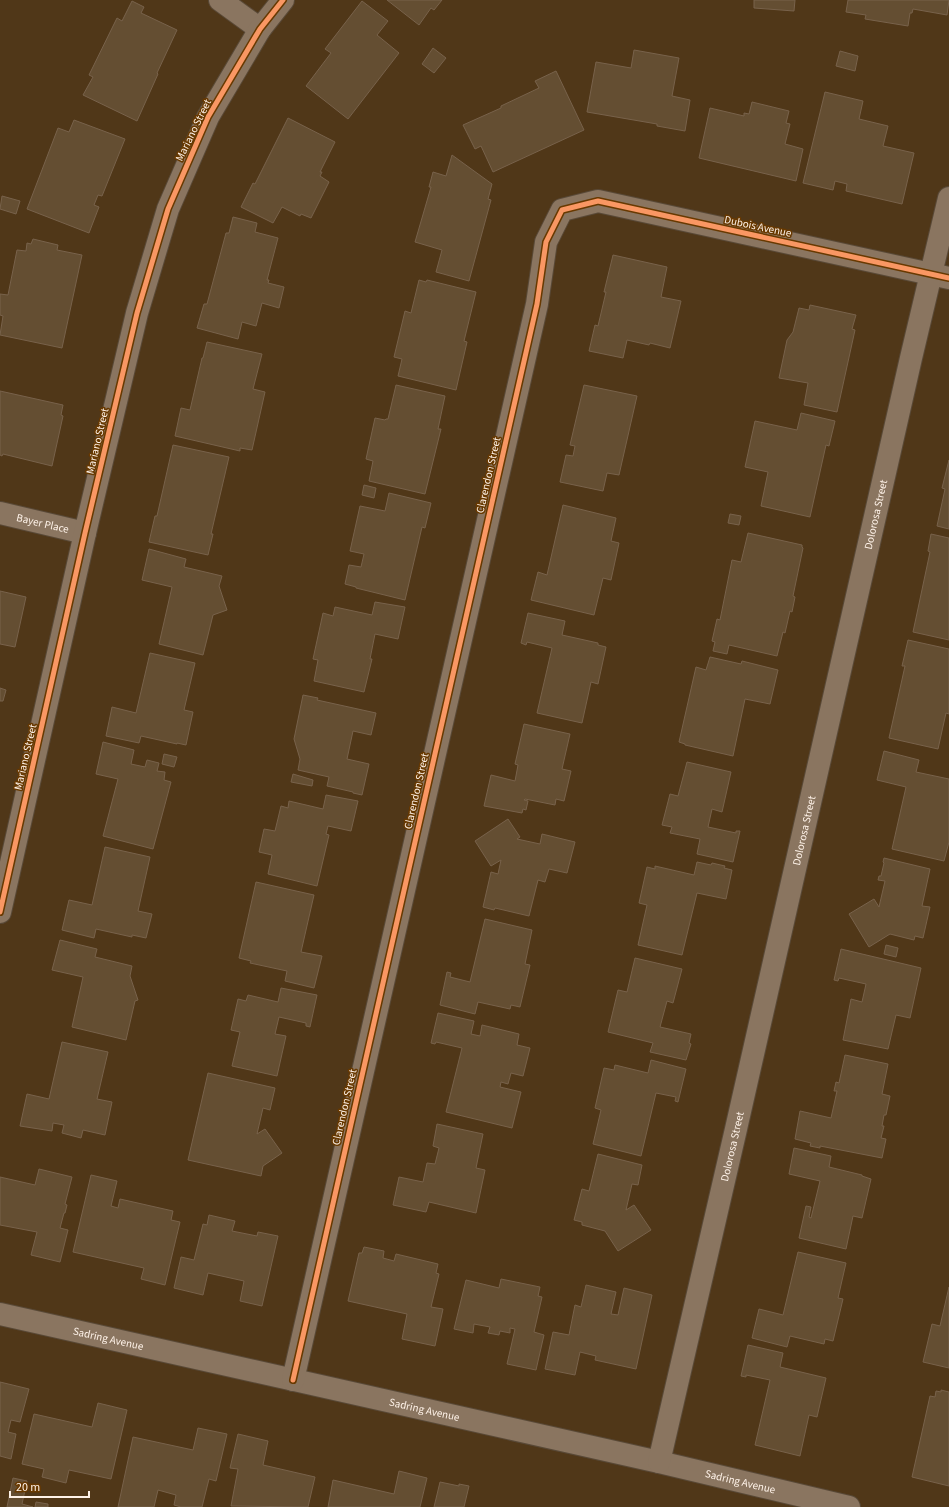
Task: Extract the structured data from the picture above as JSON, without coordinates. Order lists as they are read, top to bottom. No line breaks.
{"streets":{"street":["Mariano Street","Dubois Avenue","Clarendon Street","Dolorosa Street","Bayer Place","Sadring Avenue"]},"crossings":[["Mariano Street","Bayer Place"],["Dubois Avenue","Clarendon Street"],["Dubois Avenue","Dolorosa Street"],["Clarendon Street","Sadring Avenue"],["Dolorosa Street","Sadring Avenue"]],"scale_bar":"20 m"}
